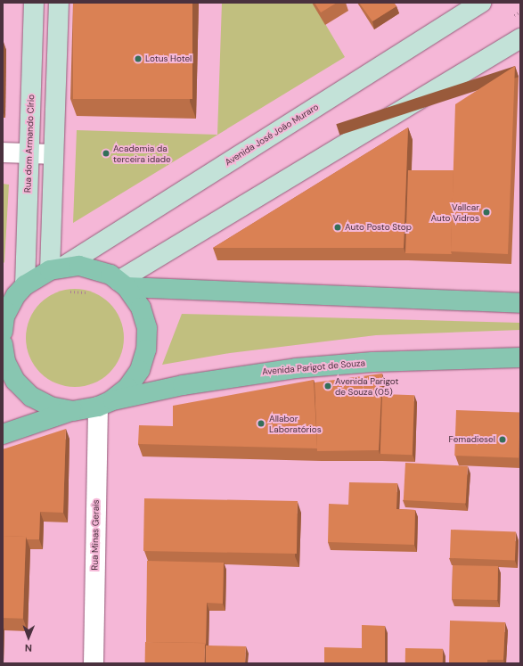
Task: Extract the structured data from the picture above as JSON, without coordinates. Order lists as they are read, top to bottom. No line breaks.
{"streets":{"main road":["Avenida José João Muraro","Rua dom Armando Círio","Avenida Parigot de Souza"],"street":["Rua Minas Gerais"]},"crossings":[["Avenida Parigot de Souza","Rua Minas Gerais"]],"places":["Lotus Hotel","Academia da terceira idade","Vallcar Auto Vidros","Auto Posto Stop","Avenida Parigot de Souza (05)","Allabor Laboratórios","Femadiesel"],"north":"bottom"}
